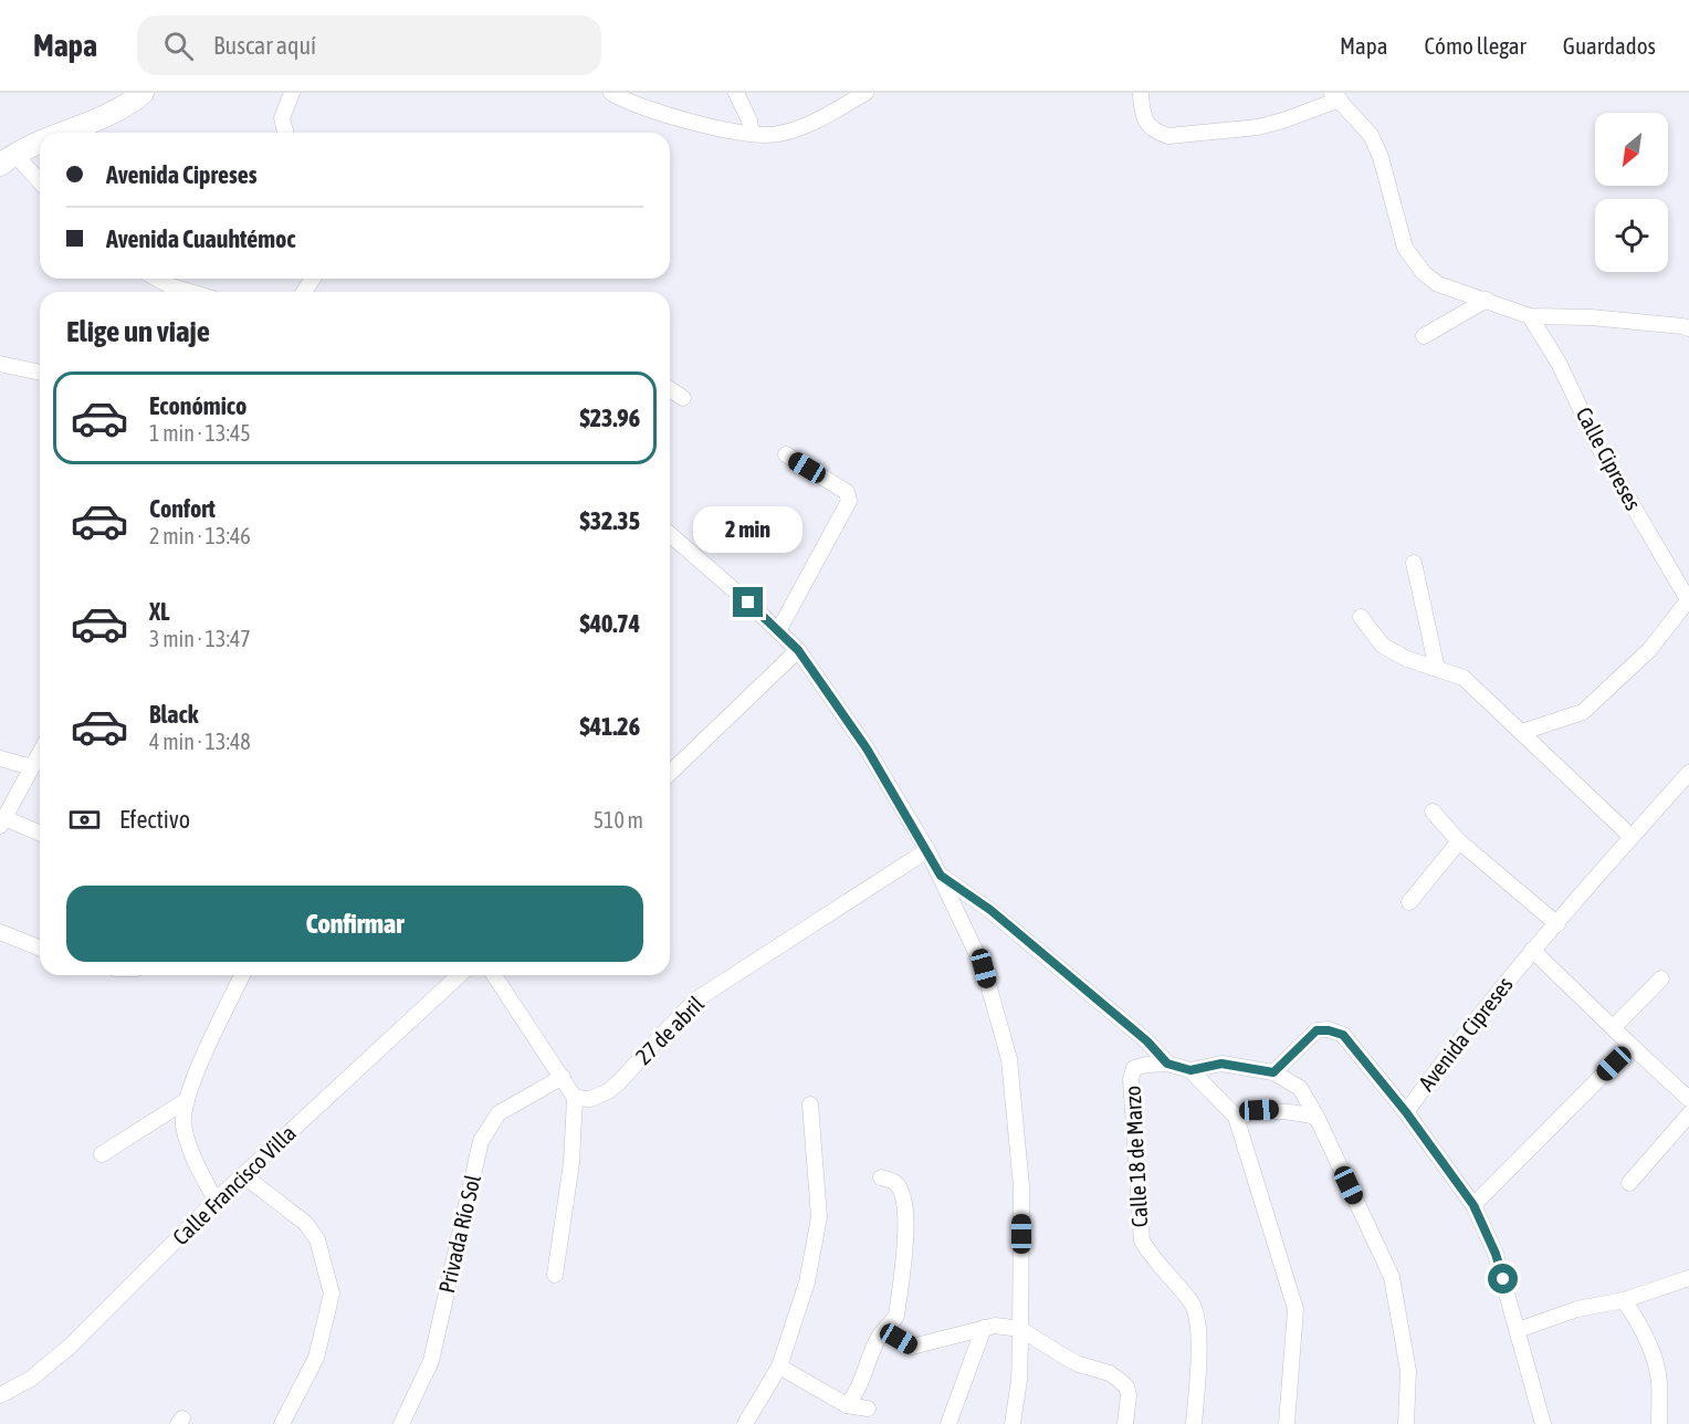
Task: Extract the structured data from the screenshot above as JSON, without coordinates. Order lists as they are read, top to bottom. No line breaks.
{"streets":{"street":["Calle Cipreses","27 de abril","Avenida Cipreses","Calle 18 de Marzo","Calle Francisco Villa","Privada Río Sol"]},"north":"bottom left","page":{"header":"Mapa","search":"Buscar aquí","nav":["Mapa","Cómo llegar","Guardados"],"banner":["Avenida Cipreses","Avenida Cuauhtémoc"],"heading":"Elige un viaje","list":[{"name":"Económico","note":"1 min · 13:45","value":"$23.96"},{"name":"Confort","note":"2 min · 13:46","value":"$32.35"},{"name":"XL","note":"3 min · 13:47","value":"$40.74"},{"name":"Black","note":"4 min · 13:48","value":"$41.26"}],"bubble":"2 min","pay":["Efectivo","510 m"],"buttons":"Confirmar"}}
